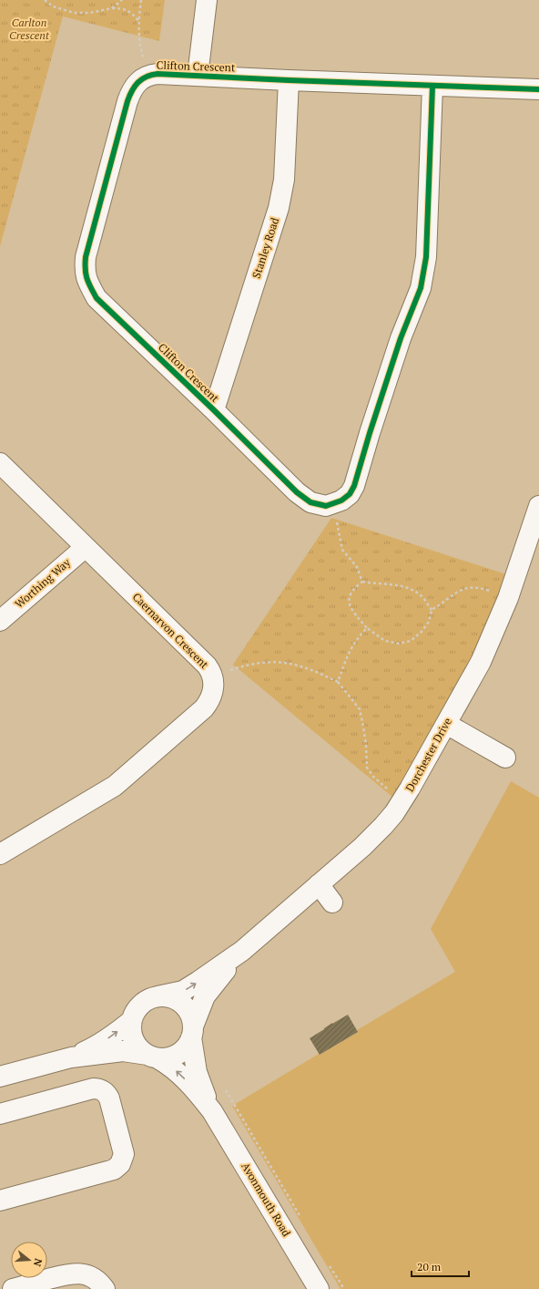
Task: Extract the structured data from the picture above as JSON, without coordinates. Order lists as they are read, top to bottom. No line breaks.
{"streets":{"street":["Clifton Crescent","Stanley Road","Worthing Way","Caernarvon Crescent","Dorchester Drive","Avonmouth Road"]},"crossings":[["Clifton Crescent","Stanley Road"],["Worthing Way","Caernarvon Crescent"],["Dorchester Drive","Avonmouth Road"]],"parks":["Carlton Crescent"],"scale_bar":"20 m","north":"right"}
